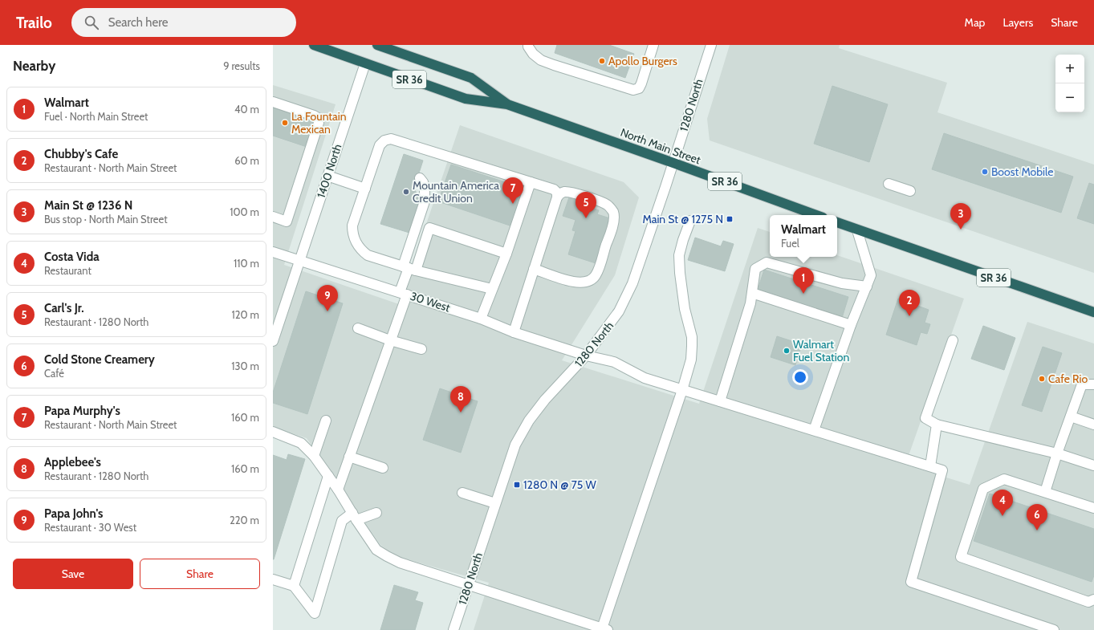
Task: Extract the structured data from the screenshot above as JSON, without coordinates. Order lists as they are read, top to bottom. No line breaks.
{"streets":{"highway":["SR 36","North Main Street"],"street":["1280 North","1400 North","30 West"]},"crossings":[["1280 North","North Main Street"],["1280 North","30 West"],["North Main Street","1400 North"],["1400 North","30 West"]],"places":{"other":["Apollo Burgers","La Fountain Mexican","Boost Mobile","Mountain America Credit Union","Walmart Fuel Station","Cafe Rio"],"transit":["Main St @ 1275 N","1280 N @ 75 W"]},"page":{"header":"Trailo","search":"Search here","nav":["Map","Layers","Share"],"heading":["Nearby","9 results"],"map_buttons":["+","−"],"list":[{"mark":"1","name":"Walmart","note":"Fuel · North Main Street","value":"40 m"},{"mark":"2","name":"Chubby's Cafe","note":"Restaurant · North Main Street","value":"60 m"},{"mark":"3","name":"Main St @ 1236 N","note":"Bus stop · North Main Street","value":"100 m"},{"mark":"4","name":"Costa Vida","note":"Restaurant","value":"110 m"},{"mark":"5","name":"Carl's Jr.","note":"Restaurant · 1280 North","value":"120 m"},{"mark":"6","name":"Cold Stone Creamery","note":"Café","value":"130 m"},{"mark":"7","name":"Papa Murphy's","note":"Restaurant · North Main Street","value":"160 m"},{"mark":"8","name":"Applebee's","note":"Restaurant · 1280 North","value":"160 m"},{"mark":"9","name":"Papa John's","note":"Restaurant · 30 West","value":"220 m"}],"pins":["7","5","3","1","9","2","8","4","6"],"popup":["Walmart","Fuel"],"buttons":["Save","Share"]}}
